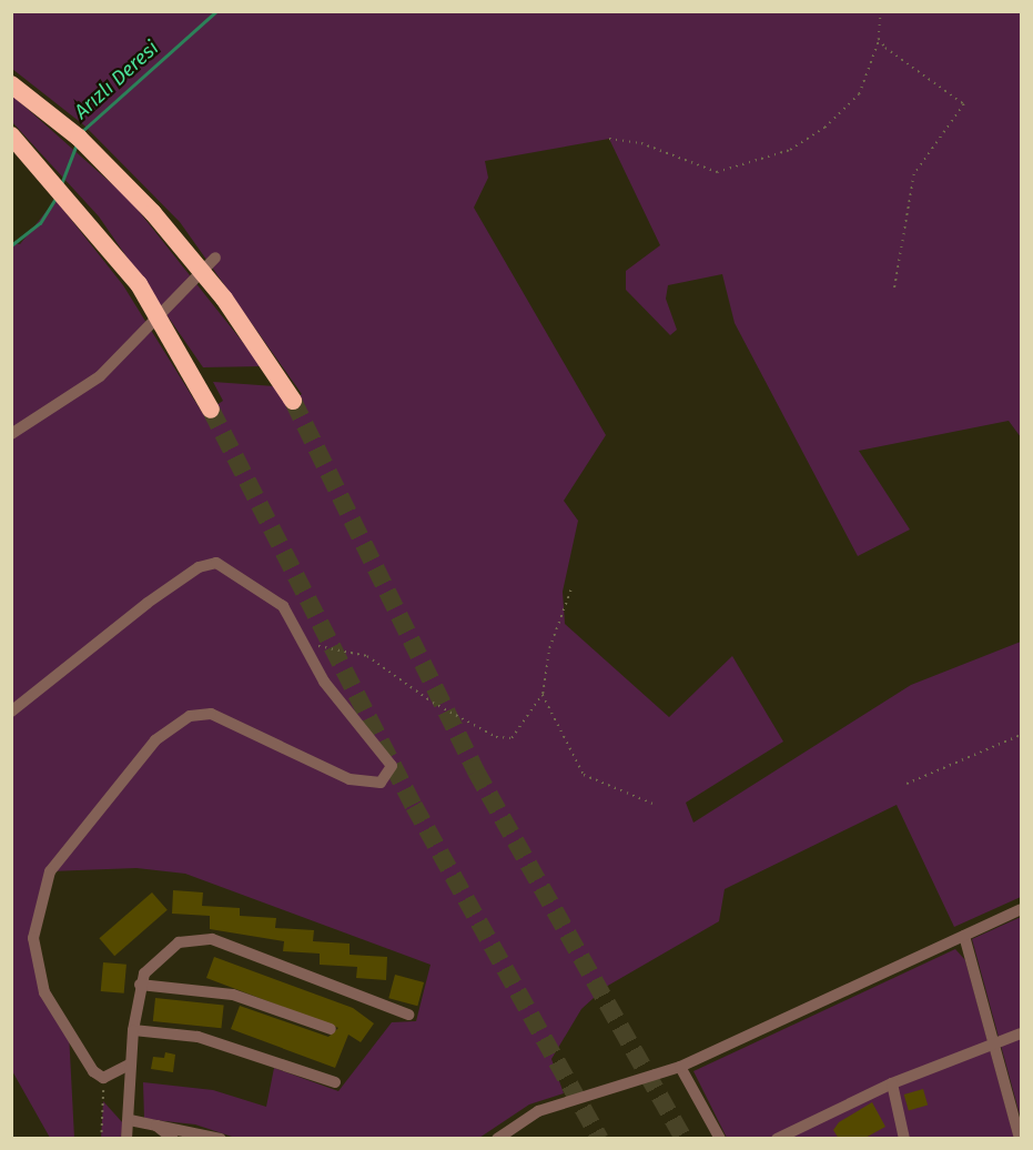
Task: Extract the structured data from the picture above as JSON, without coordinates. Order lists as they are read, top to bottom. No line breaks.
{"water":["Arızlı Deresi"]}
